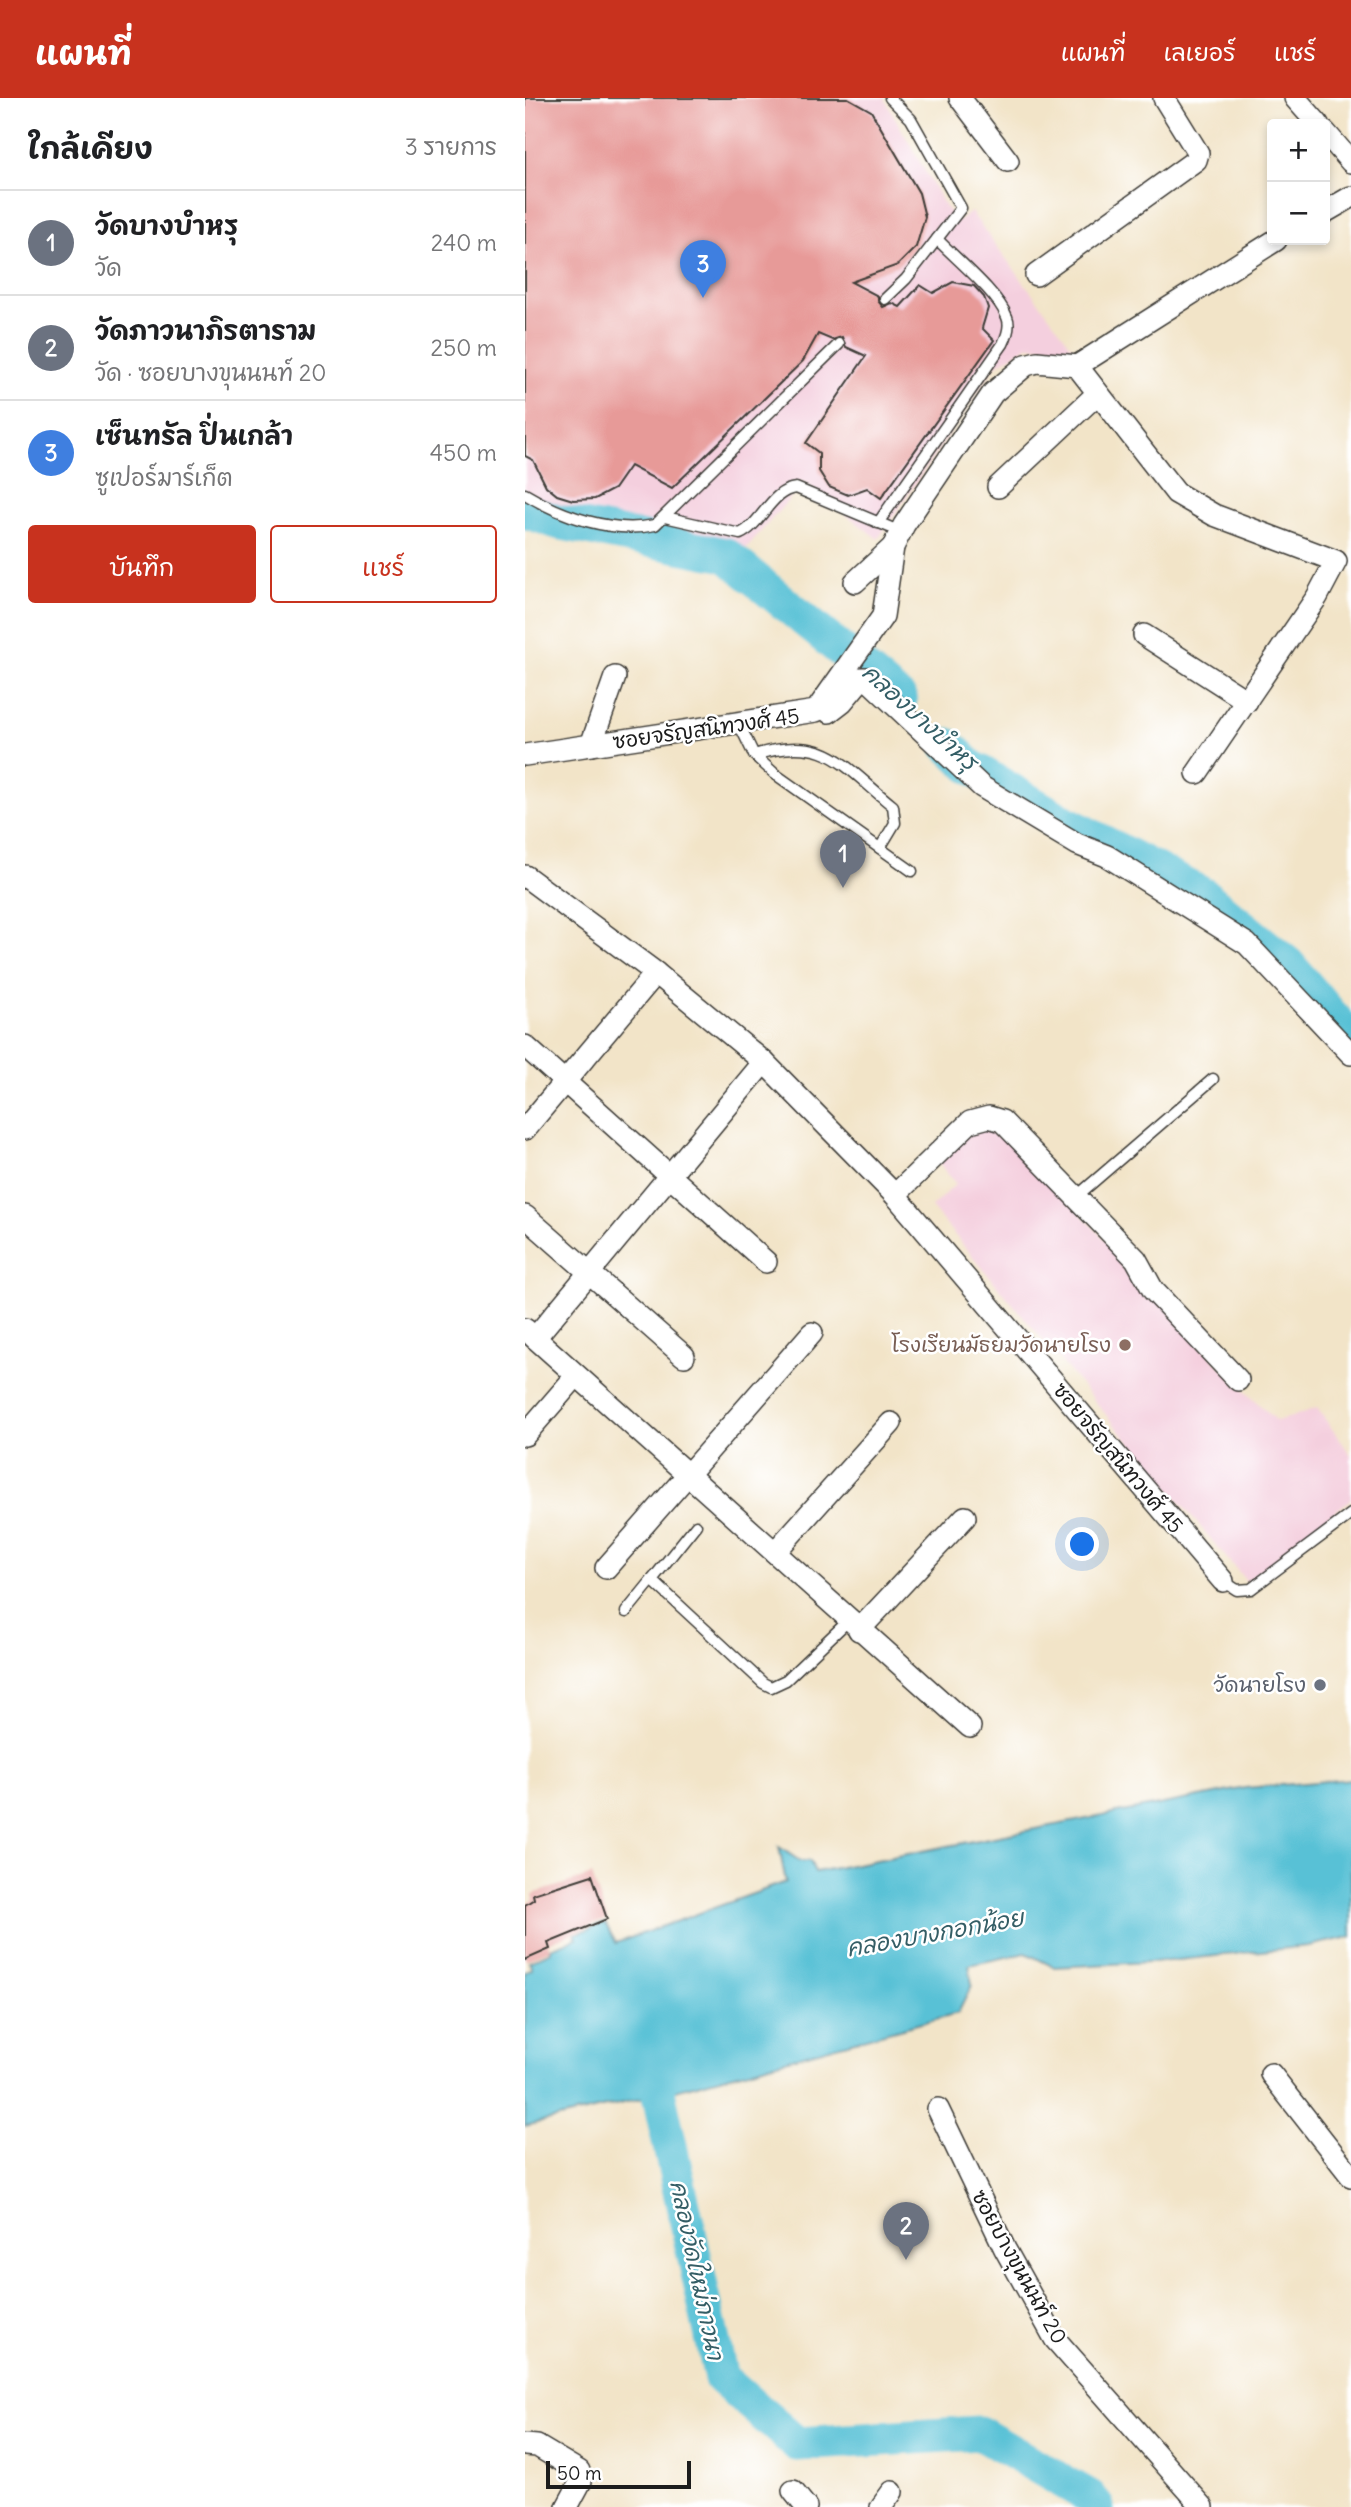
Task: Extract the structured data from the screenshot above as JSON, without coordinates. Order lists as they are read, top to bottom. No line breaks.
{"streets":{"street":["ซอยจรัญสนิทวงศ์ 45","ซอยบางขุนนนท์ 20"]},"water":["คลองบางบำหรุ","คลองบางกอกน้อย","คลองวัดใหม่ภาวนา"],"places":["โรงเรียนมัธยมวัดนายโรง","วัดนายโรง"],"scale_bar":"50 m","page":{"header":"แผนที่","nav":["แผนที่","เลเยอร์","แชร์"],"heading":["ใกล้เคียง","3 รายการ"],"map_buttons":["+","−"],"list":[{"mark":"1","name":"วัดบางบำหรุ","note":"วัด","value":"240 m"},{"mark":"2","name":"วัดภาวนาภิรตาราม","note":"วัด · ซอยบางขุนนนท์ 20","value":"250 m"},{"mark":"3","name":"เซ็นทรัล ปิ่นเกล้า","note":"ซูเปอร์มาร์เก็ต","value":"450 m"}],"pins":["3","1","2"],"buttons":["บันทึก","แชร์"],"scale":"50 m"}}
